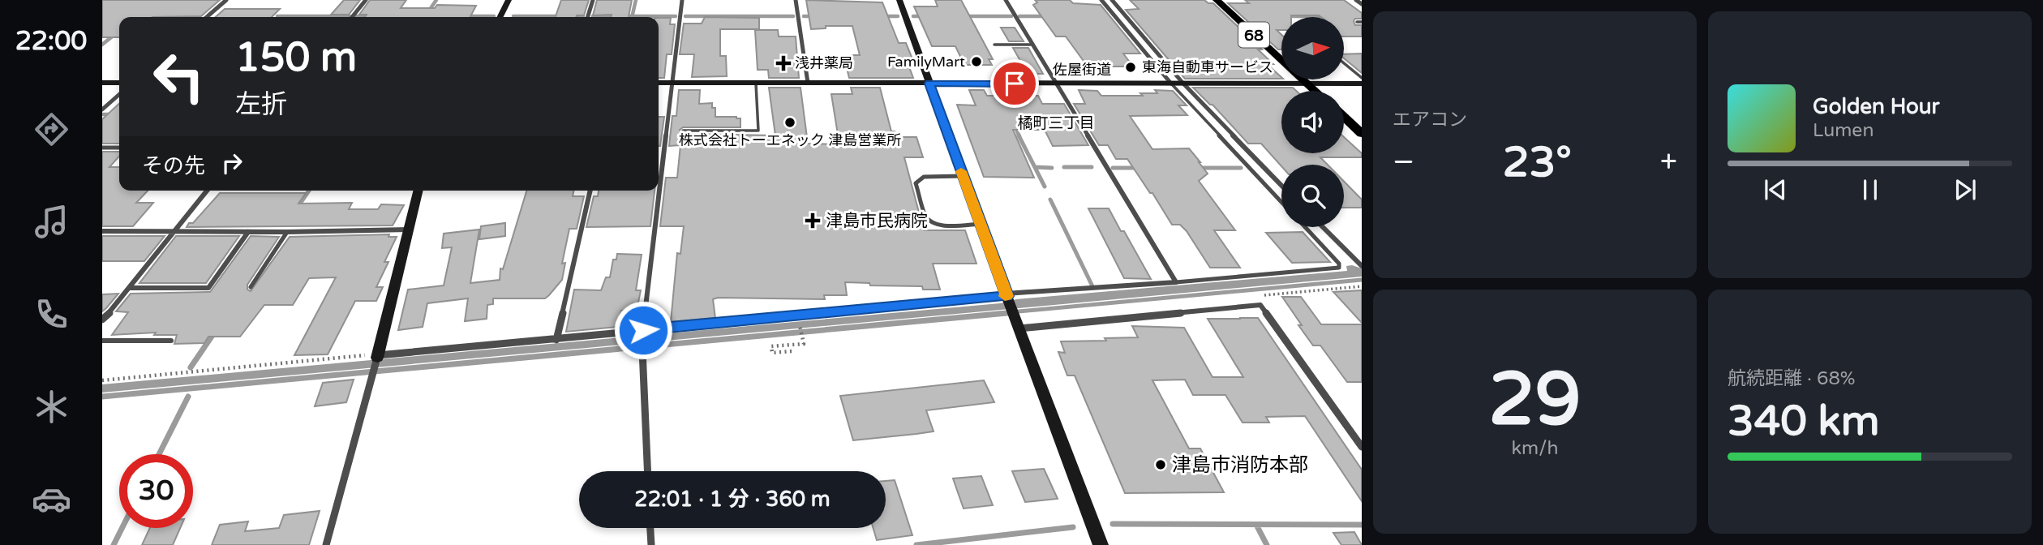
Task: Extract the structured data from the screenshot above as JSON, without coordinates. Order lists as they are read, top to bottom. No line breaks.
{"streets":{"main road":["68"],"street":["佐屋街道"]},"crossings":[["68","佐屋街道"]],"districts":["橘町三丁目"],"places":{"other":["FamilyMart","東海自動車サービス","株式会社トーエネック 津島営業所","津島市消防本部"],"health":["浅井薬局","津島市民病院"]},"north":"right","page":{"tabs":"22:00","tile":["エアコン",["29","km/h"],["航続距離 · 68%","340 km"]],"turn":["150 m","左折"],"song":["Golden Hour","Lumen"],"then":"その先","heat":["−","23°","+"],"limit":"30","trip":"22:01 · 1 分 · 360 m"}}
